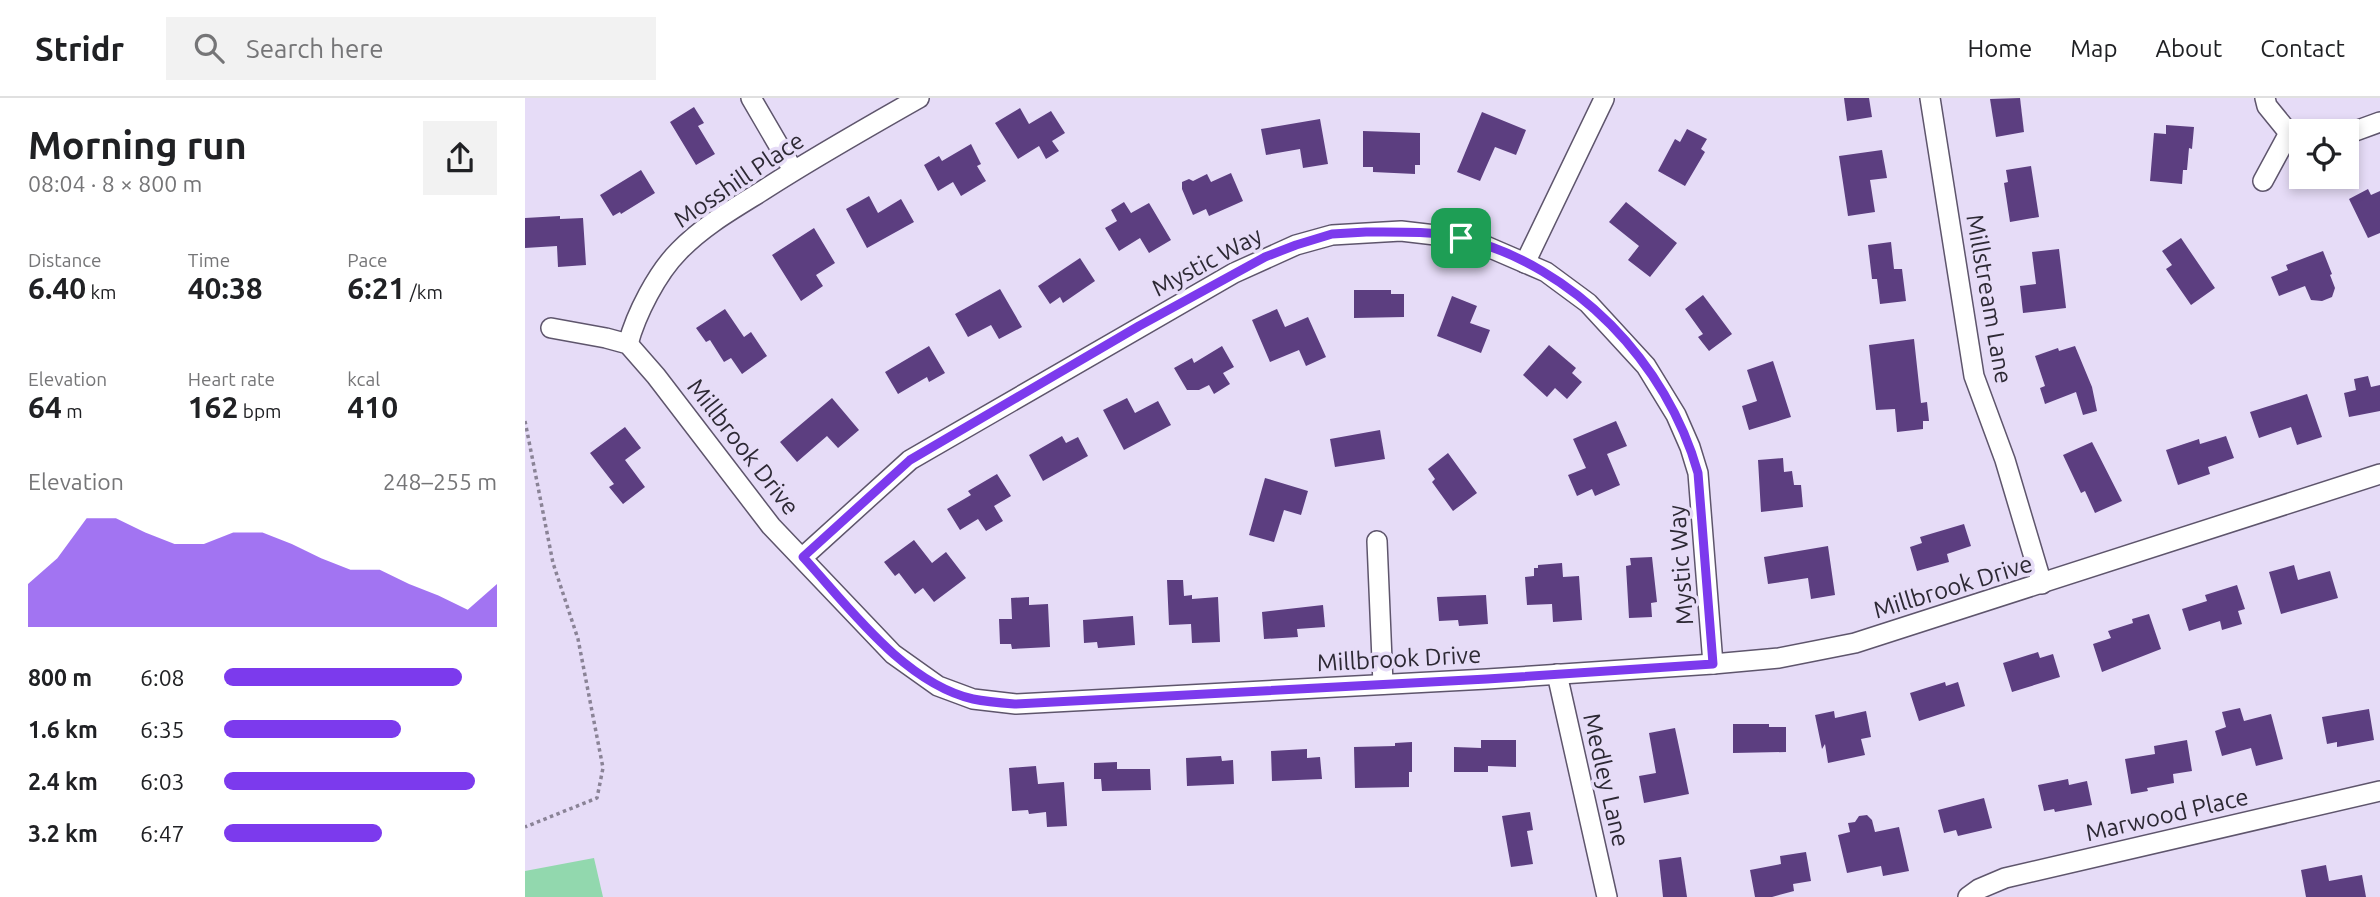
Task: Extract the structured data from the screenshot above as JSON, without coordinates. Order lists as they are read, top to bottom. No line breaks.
{"streets":{"street":["Mosshill Place","Mystic Way","Millstream Lane","Millbrook Drive","Medley Lane","Marwood Place"]},"crossings":[["Mosshill Place","Millbrook Drive"],["Mystic Way","Millbrook Drive"],["Millstream Lane","Millbrook Drive"],["Millbrook Drive","Medley Lane"]],"page":{"header":"Stridr","search":"Search here","nav":["Home","Map","About","Contact"],"heading":["Morning run","08:04 · 8 × 800 m"],"stats":[["Distance","6.40 km"],["Time","40:38"],["Pace","6:21 /km"],["Elevation","64 m"],["Heart rate","162 bpm"],["kcal","410"]],"chart":["Elevation","248–255 m"],"list":[{"name":"800 m","note":"6:08"},{"name":"1.6 km","note":"6:35"},{"name":"2.4 km","note":"6:03"},{"name":"3.2 km","note":"6:47"}]}}
